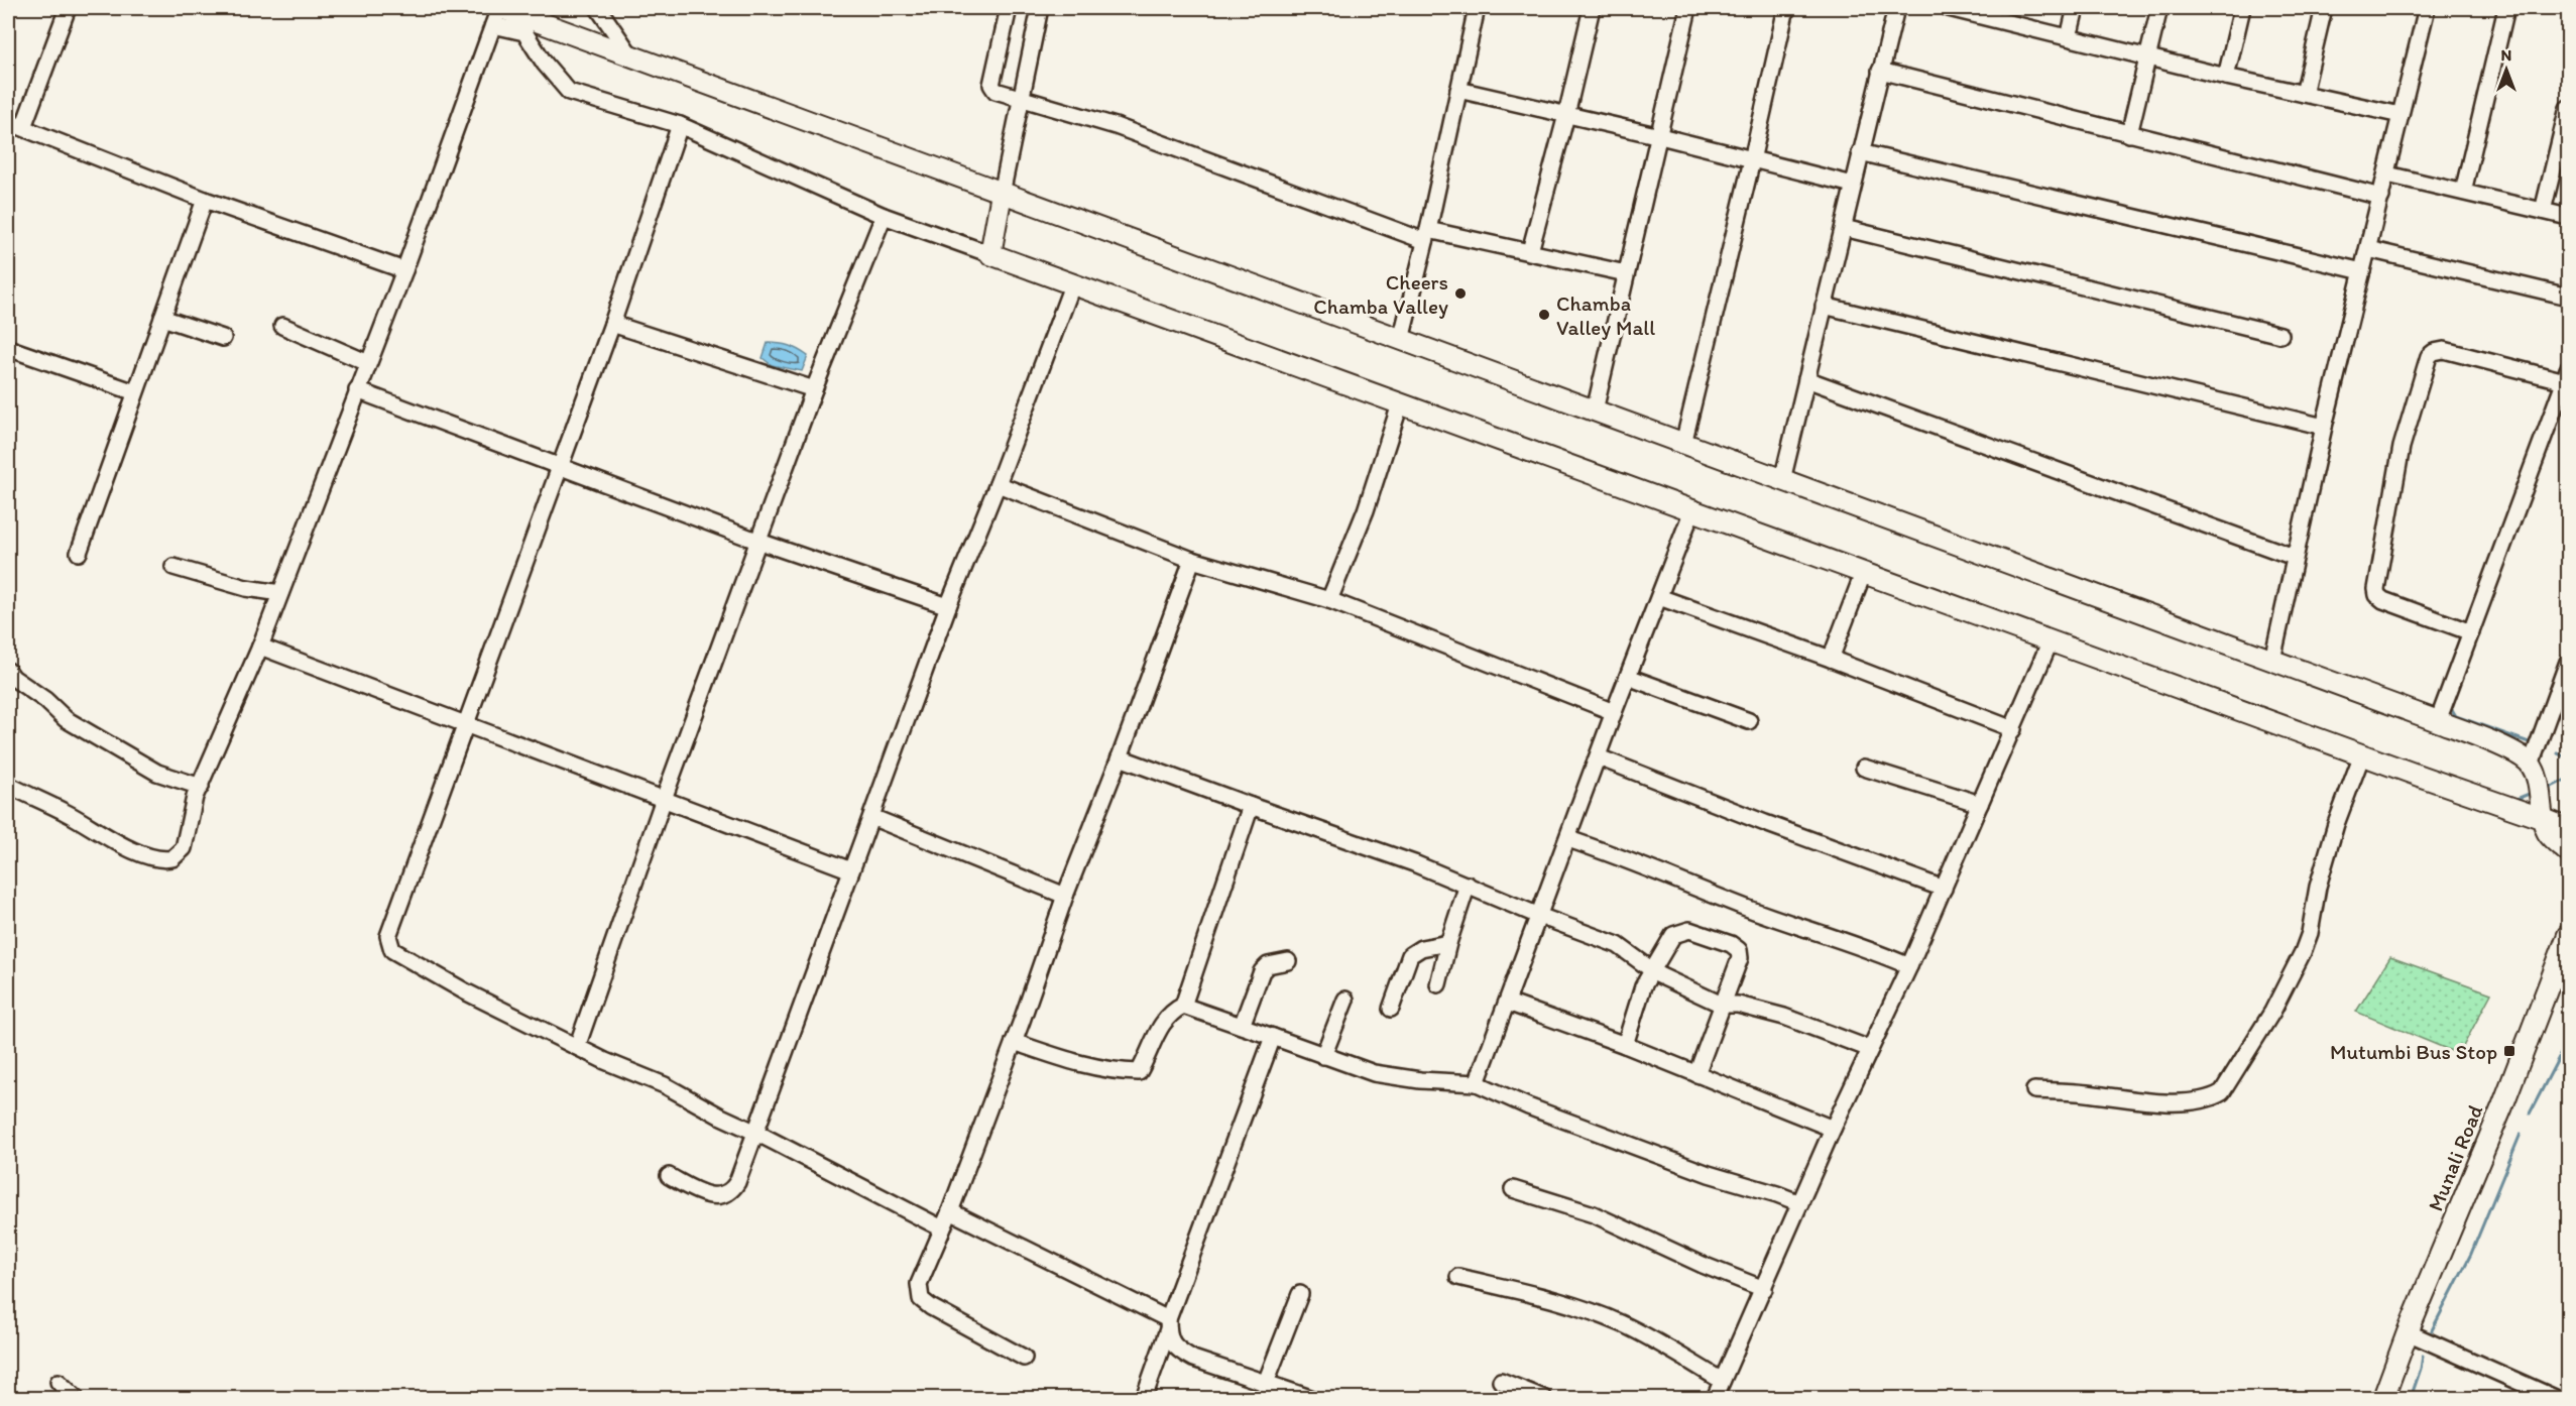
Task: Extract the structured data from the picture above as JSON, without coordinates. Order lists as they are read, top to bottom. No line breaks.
{"streets":{"main road":["Munali Road"]},"places":{"other":["Cheers Chamba Valley","Chamba Valley Mall"],"transit":["Mutumbi Bus Stop"]},"north":"top"}
